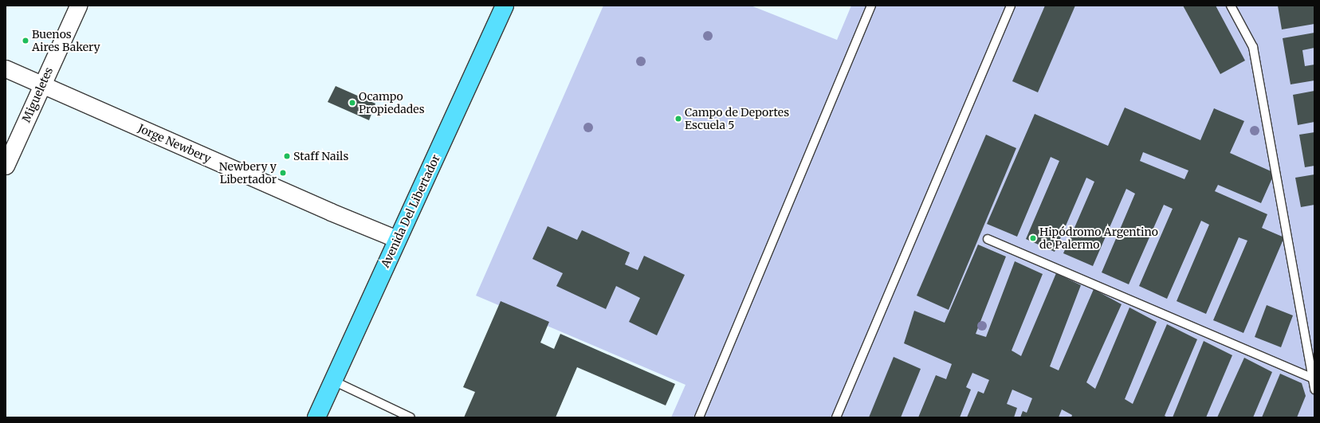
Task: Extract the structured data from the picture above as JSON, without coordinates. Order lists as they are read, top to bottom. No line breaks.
{"streets":{"main road":["Avenida Del Libertador"],"street":["Migueletes","Jorge Newbery"]},"crossings":[["Migueletes","Jorge Newbery"],["Jorge Newbery","Avenida Del Libertador"]],"places":["Buenos Aires Bakery","Ocampo Propiedades","Campo de Deportes Escuela 5","Staff Nails","Newbery y Libertador","Hipódromo Argentino de Palermo"]}
